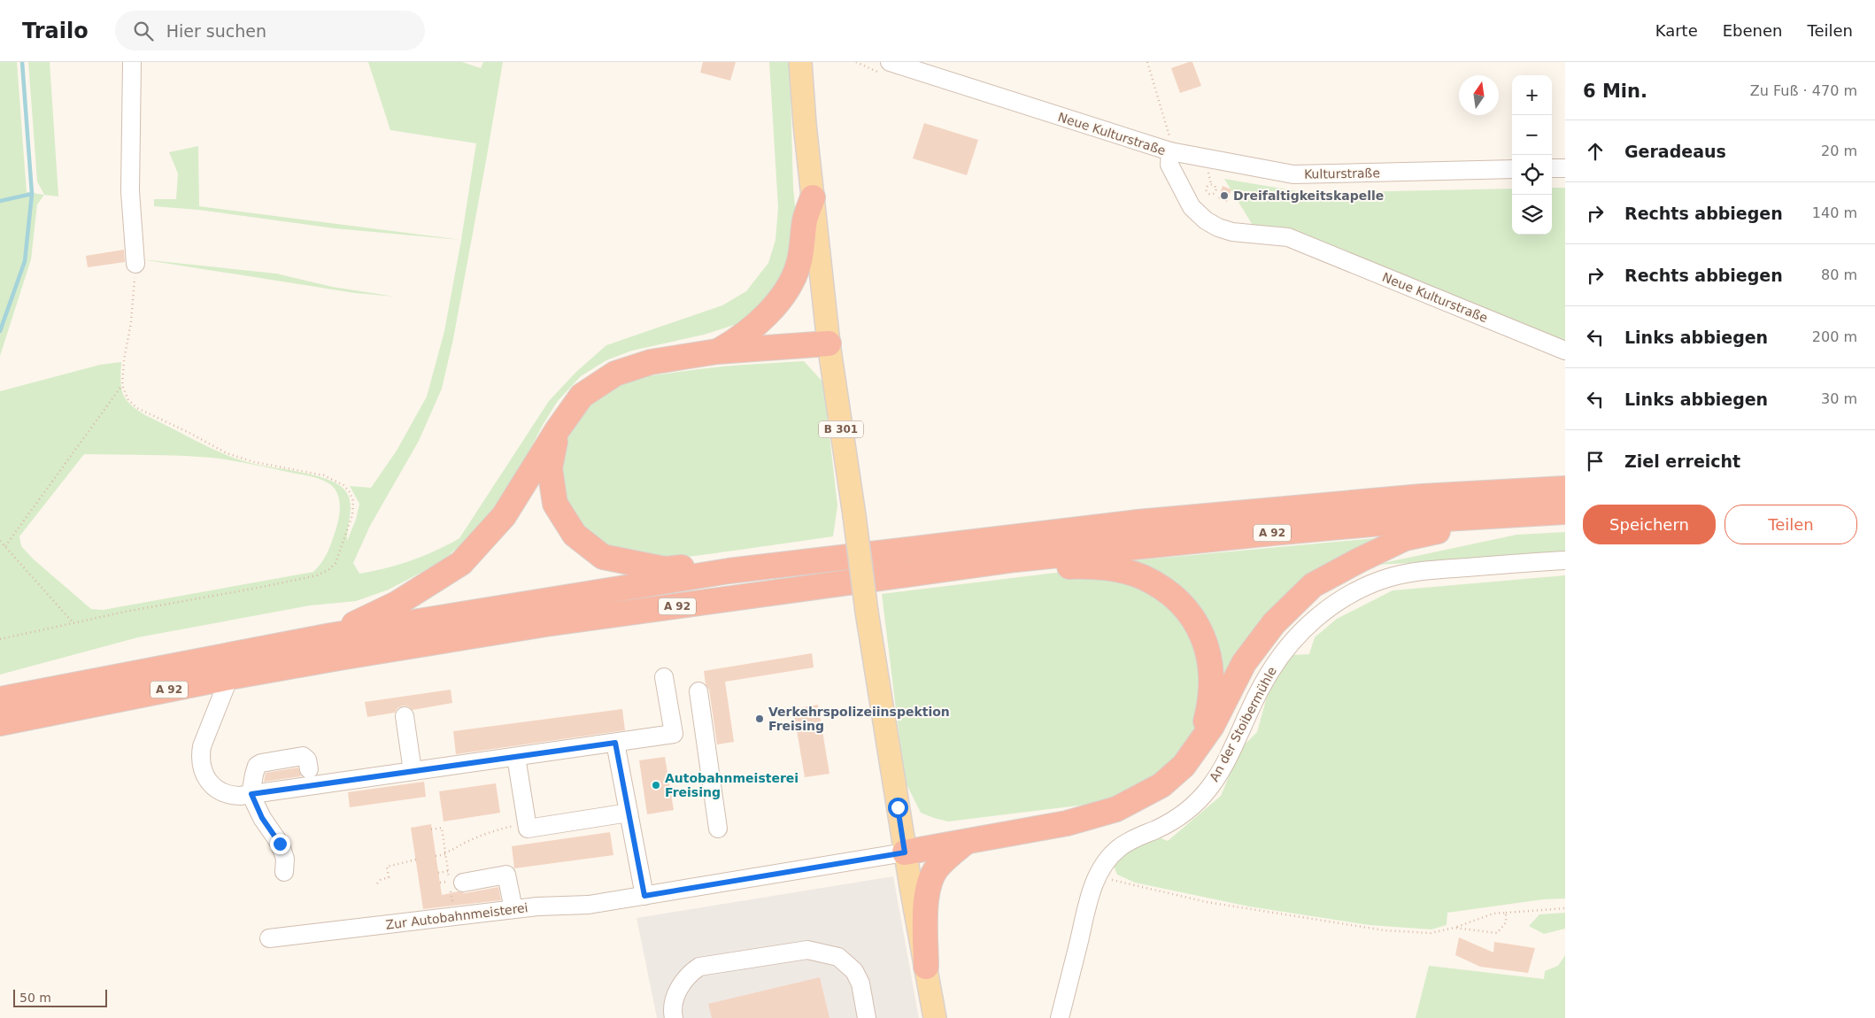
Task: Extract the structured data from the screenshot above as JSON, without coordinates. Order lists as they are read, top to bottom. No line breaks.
{"streets":{"highway":["A 92"],"main road":["B 301"],"street":["Neue Kulturstraße","Kulturstraße","An der Stoibermühle","Zur Autobahnmeisterei"]},"crossings":[["Neue Kulturstraße","Kulturstraße"],["B 301","Zur Autobahnmeisterei"]],"places":["Dreifaltigkeitskapelle","Verkehrspolizeiinspektion Freising","Autobahnmeisterei Freising"],"scale_bar":"50 m","north":"top","page":{"header":"Trailo","search":"Hier suchen","nav":["Karte","Ebenen","Teilen"],"heading":["6 Min.","Zu Fuß · 470 m"],"map_buttons":["+","−"],"list":[["Geradeaus","20 m"],["Rechts abbiegen","140 m"],["Rechts abbiegen","80 m"],["Links abbiegen","200 m"],["Links abbiegen","30 m"],"Ziel erreicht"],"buttons":["Speichern","Teilen"],"scale":"50 m"}}
